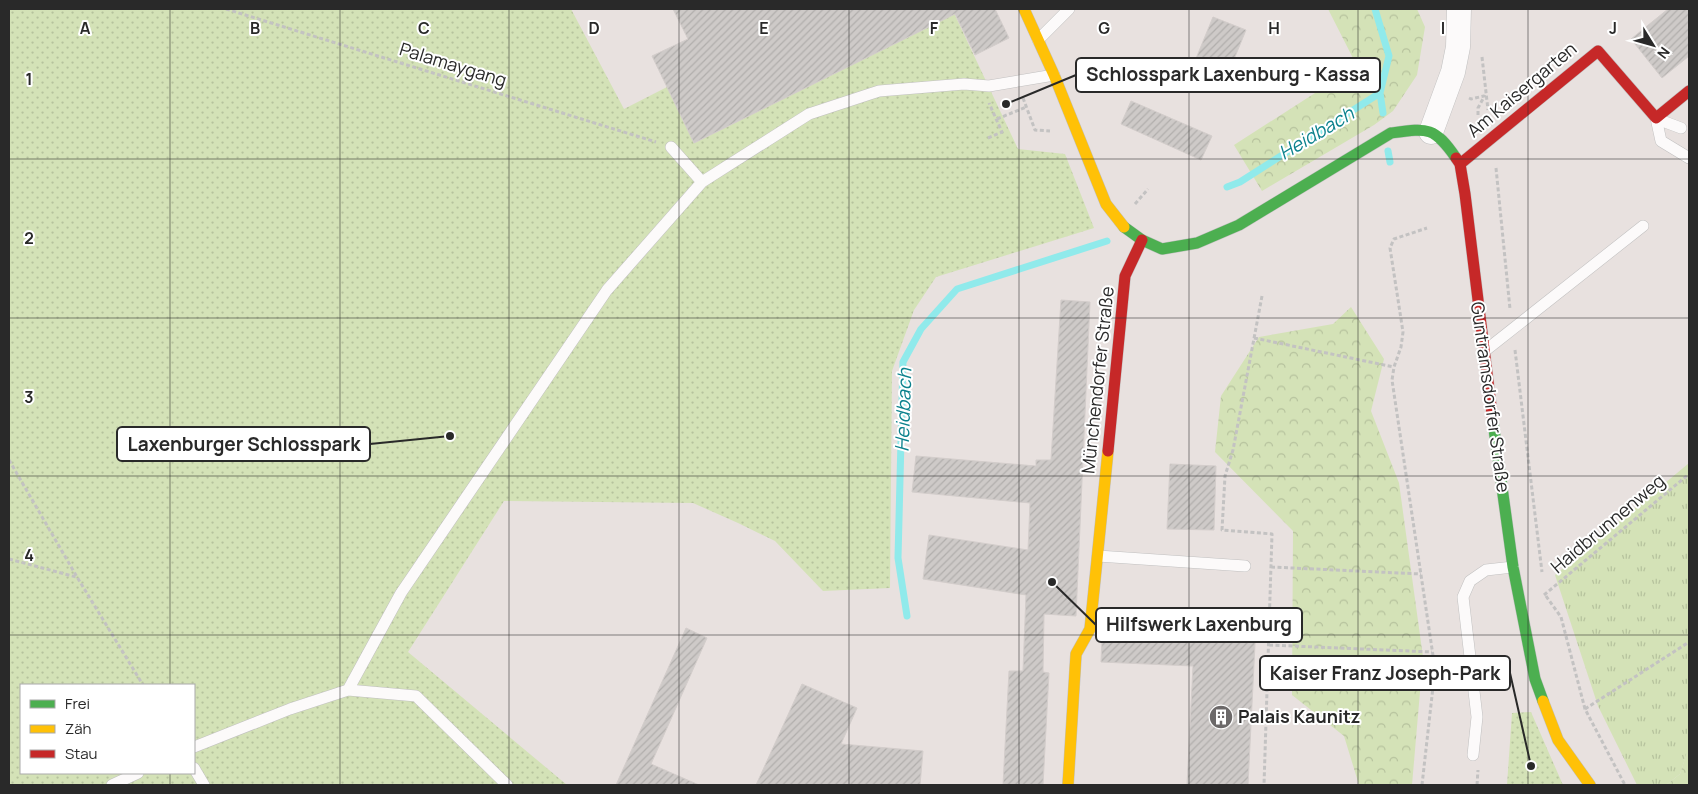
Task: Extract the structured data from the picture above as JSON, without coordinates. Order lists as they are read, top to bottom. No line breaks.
{"streets":{"main road":["Am Kaisergarten","Münchendorfer Straße","Guntramsdorfer Straße"],"path":["Palamaygang","Haidbrunnenweg"]},"crossings":[["Am Kaisergarten","Guntramsdorfer Straße"]],"water":["Heidbach"],"places":{"other":["Schlosspark Laxenburg - Kassa","Laxenburger Schlosspark","Hilfswerk Laxenburg","Kaiser Franz Joseph-Park"],"building":["Palais Kaunitz"]},"legend":["Frei","Zäh","Stau"],"north":"bottom right","grid":{"columns":["A","B","C","D","E","F","G","H","I","J"],"rows":["1","2","3","4"]}}
